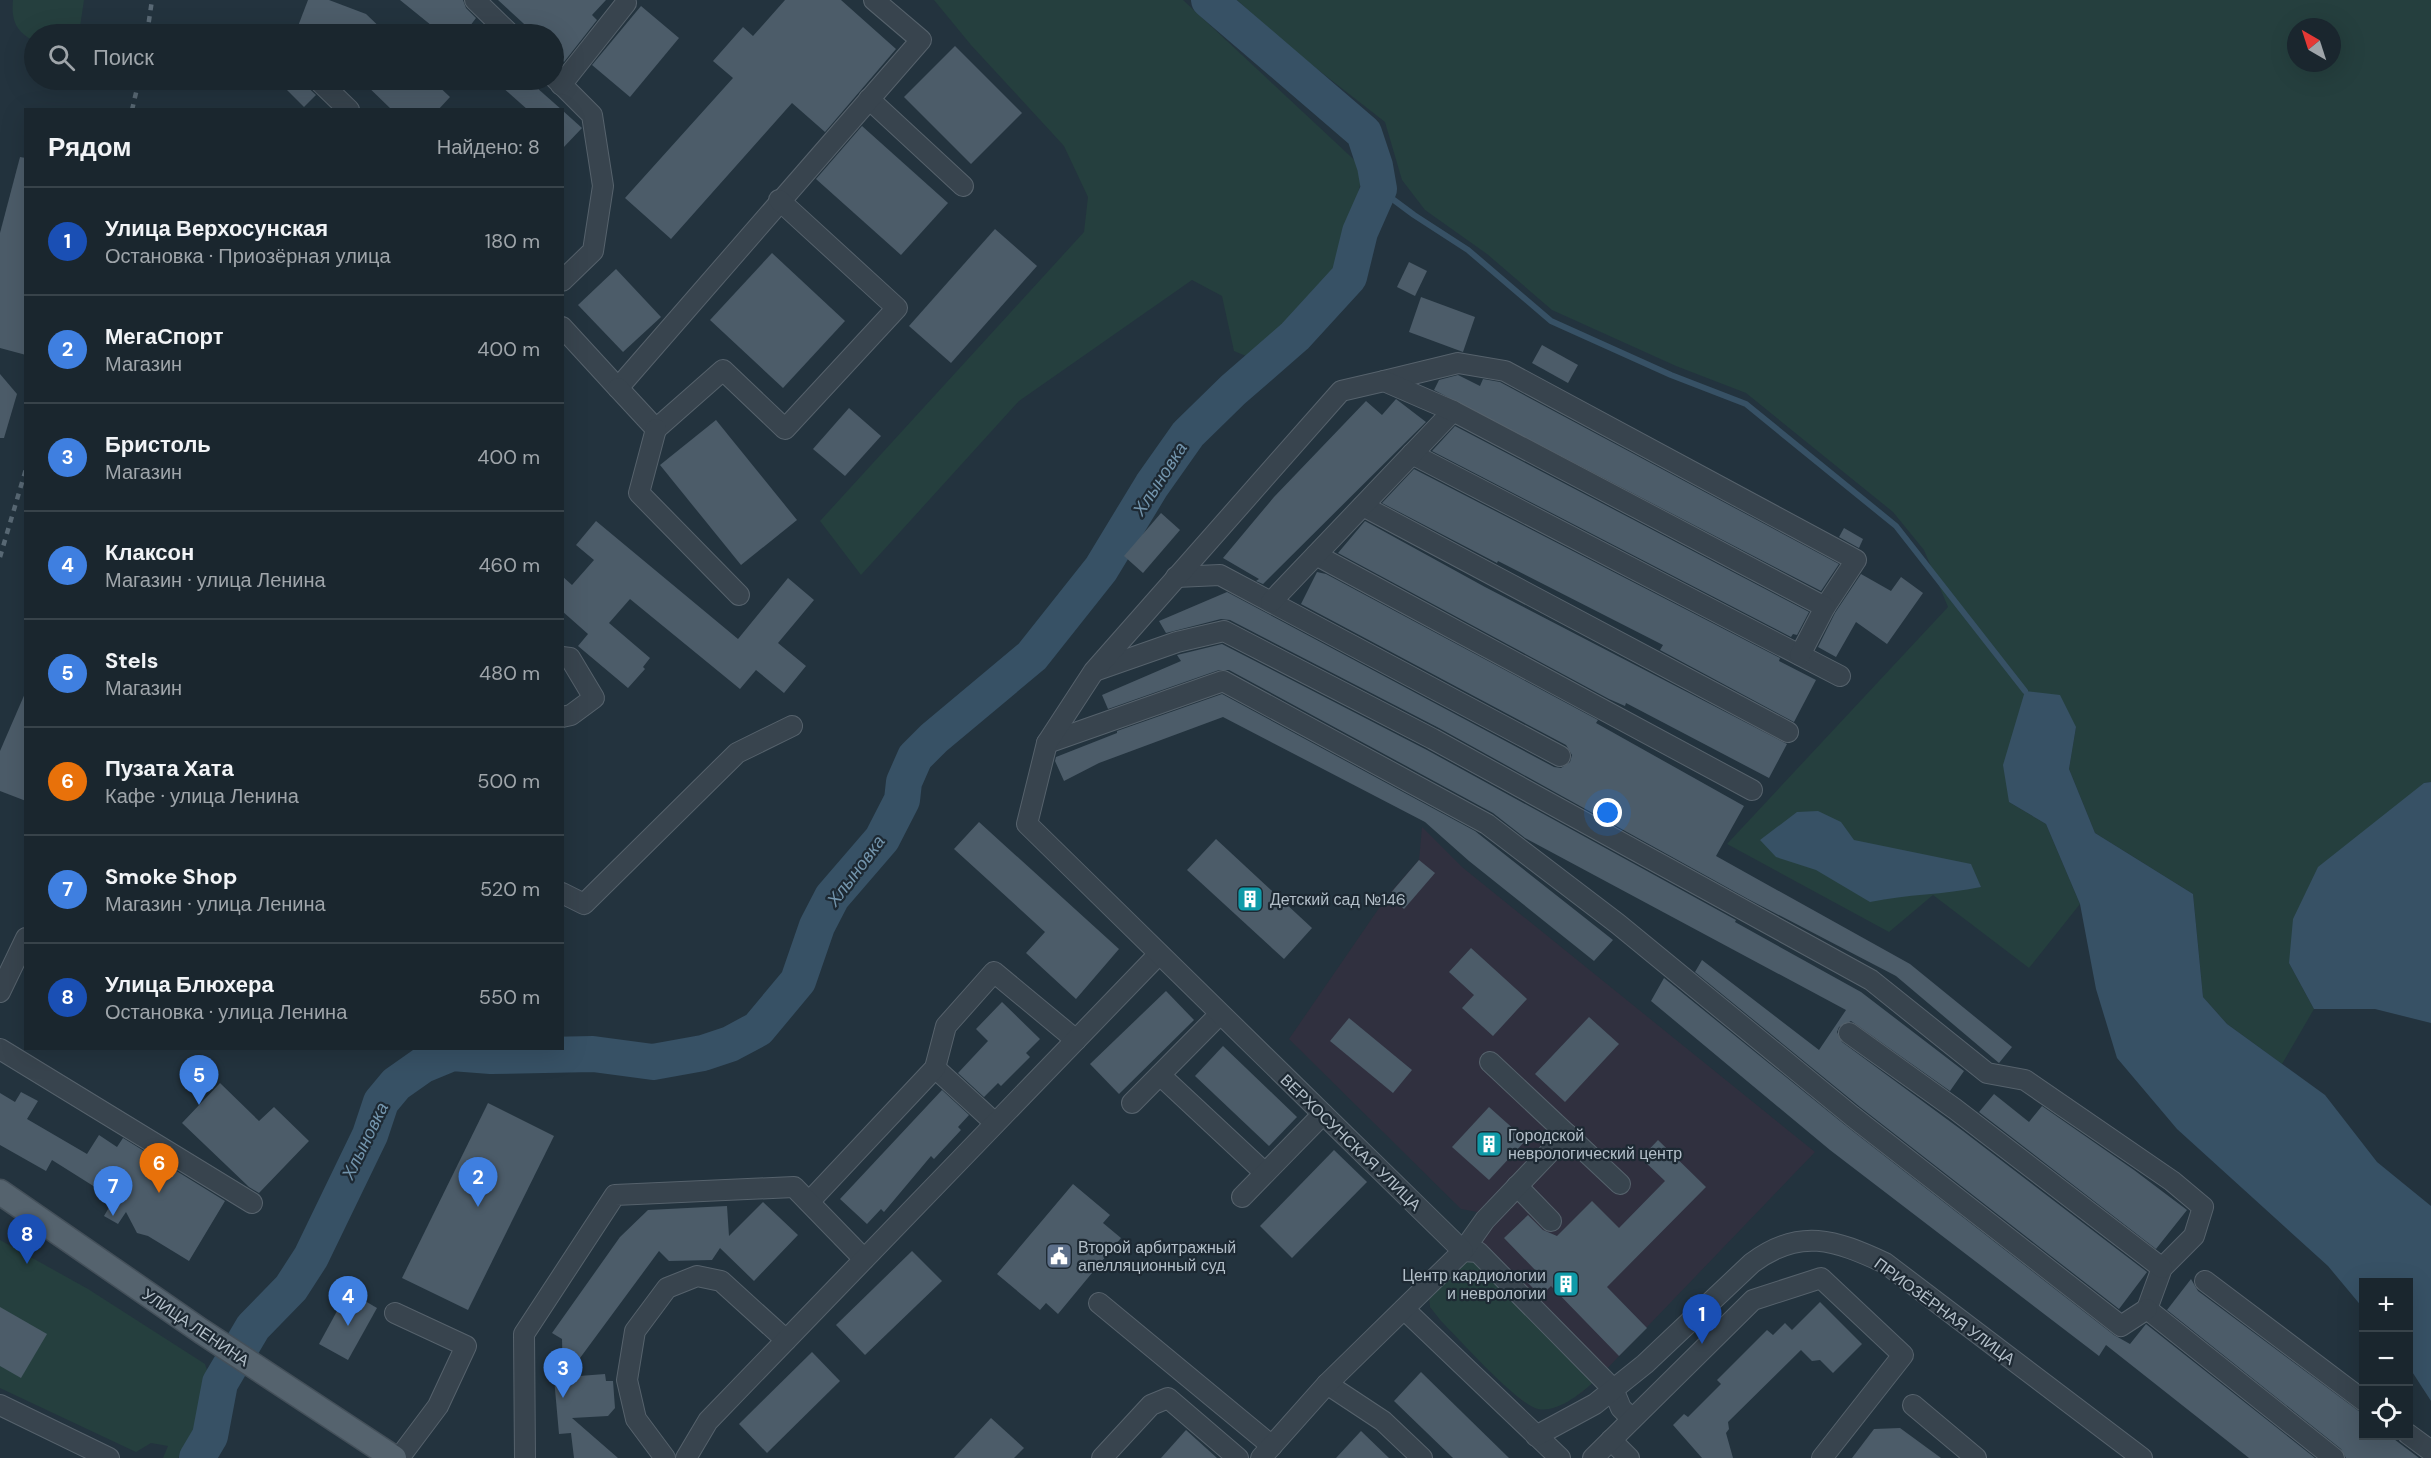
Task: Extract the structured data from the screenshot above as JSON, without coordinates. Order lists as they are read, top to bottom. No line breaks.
{"streets":{"main road":["УЛИЦА ЛЕНИНА"],"street":["ВЕРХОСУНСКАЯ УЛИЦА","ПРИОЗЁРНАЯ УЛИЦА"]},"water":["Хлыновка"],"places":{"building":["Детский сад №146","Городской неврологический центр","Центр кардиологии и неврологии"],"public building":["Второй арбитражный апелляционный суд"]},"north":"top left","page":{"search":"Поиск","heading":["Рядом","Найдено: 8"],"list":[{"mark":"1","name":"Улица Верхосунская","note":"Остановка · Приозёрная улица","value":"180 m"},{"mark":"2","name":"МегаСпорт","note":"Магазин","value":"400 m"},{"mark":"3","name":"Бристоль","note":"Магазин","value":"400 m"},{"mark":"4","name":"Клаксон","note":"Магазин · улица Ленина","value":"460 m"},{"mark":"5","name":"Stels","note":"Магазин","value":"480 m"},{"mark":"6","name":"Пузата Хата","note":"Кафе · улица Ленина","value":"500 m"},{"mark":"7","name":"Smoke Shop","note":"Магазин · улица Ленина","value":"520 m"},{"mark":"8","name":"Улица Блюхера","note":"Остановка · улица Ленина","value":"550 m"}],"pins":["5","6","2","7","8","4","1","3"],"map_buttons":["+","−"]}}
